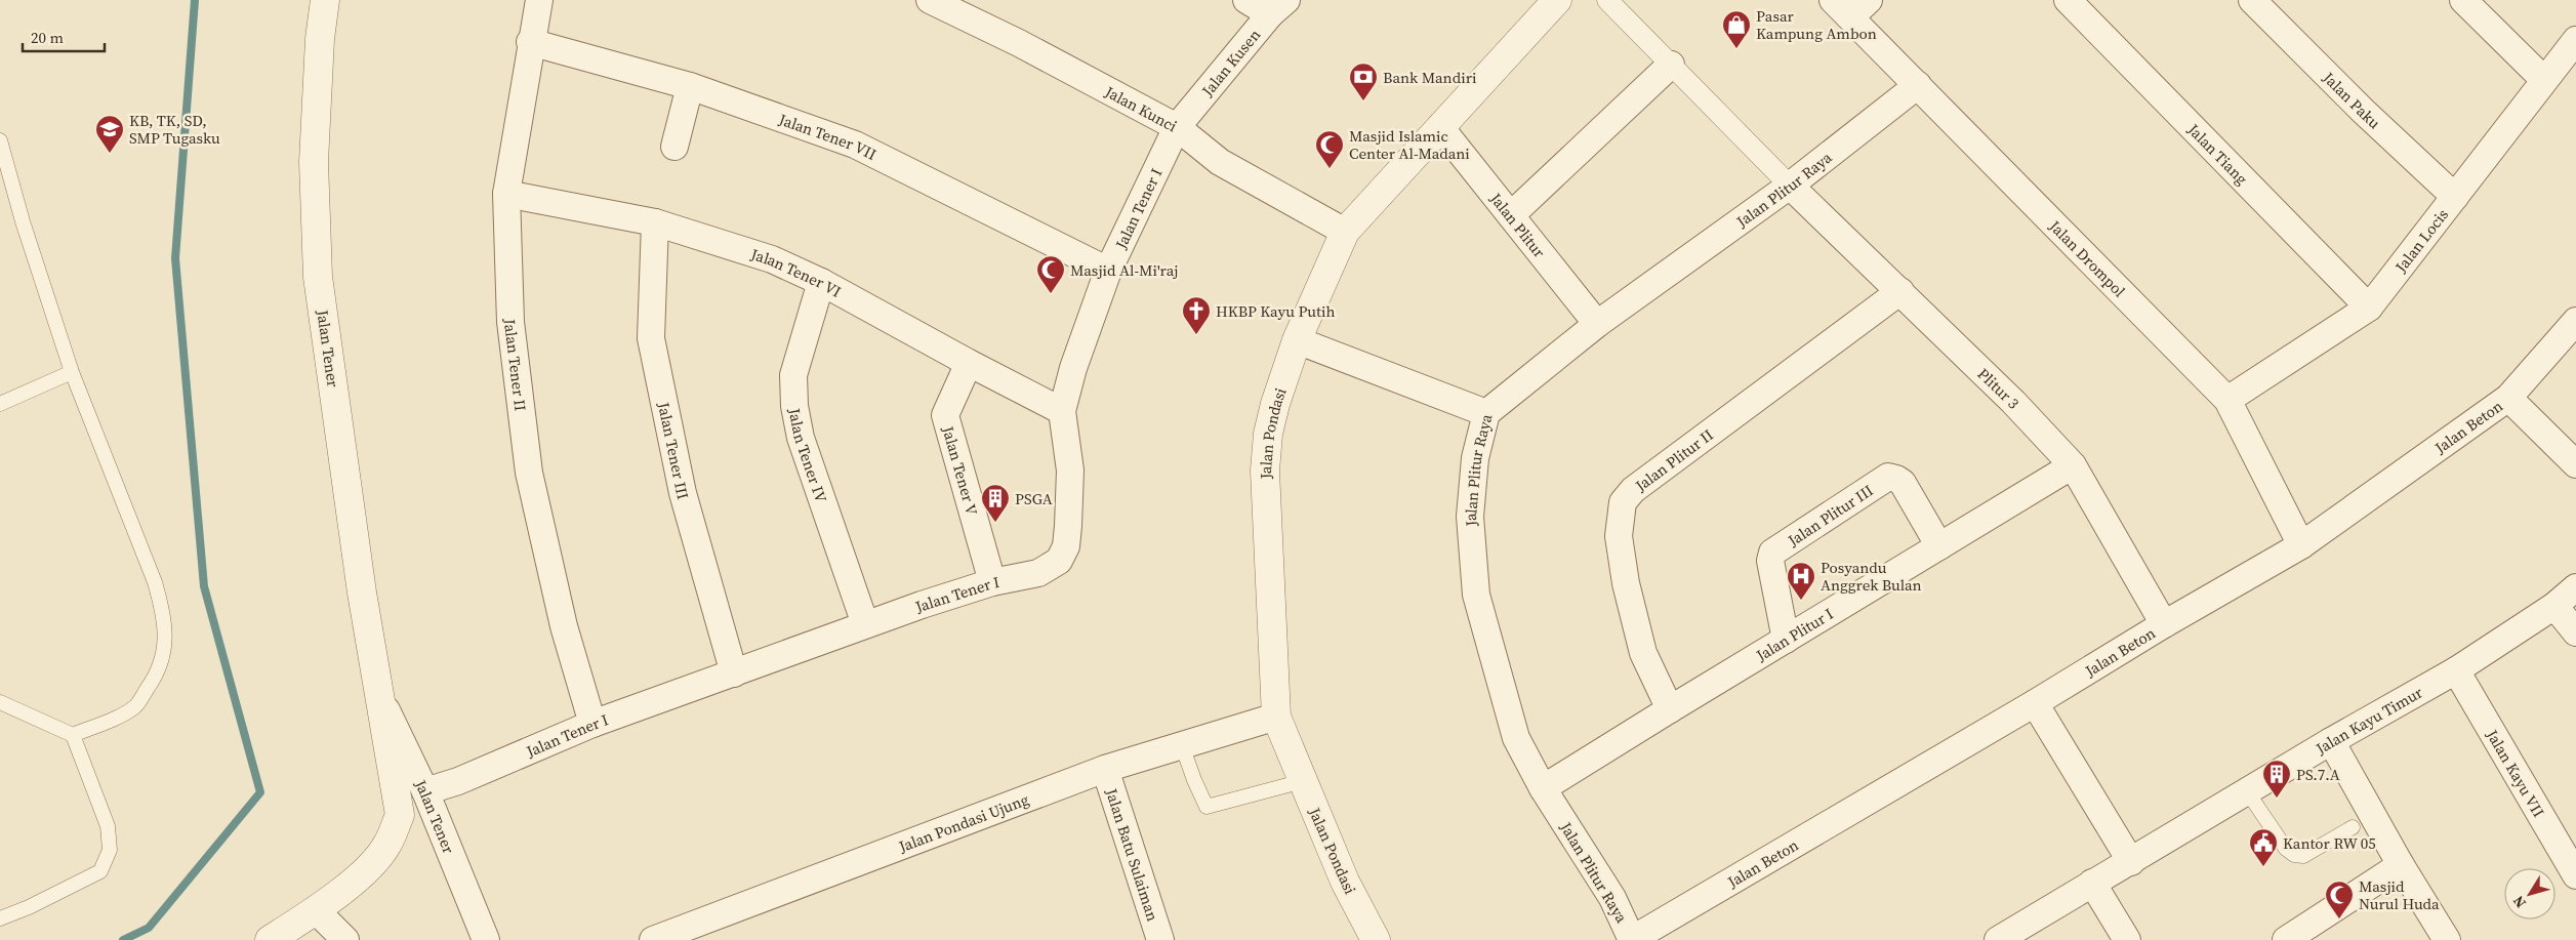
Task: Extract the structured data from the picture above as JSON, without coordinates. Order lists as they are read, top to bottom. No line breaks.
{"streets":{"street":["Jalan Kusen","Jalan Paku","Jalan Kunci","Jalan Tener VII","Jalan Tiang","Jalan Plitur Raya","Jalan Tener I","Jalan Plitur","Jalan Locis","Jalan Drompol","Jalan Tener VI","Jalan Tener","Jalan Tener II","Plitur 3","Jalan Beton","Jalan Pondasi","Jalan Tener III","Jalan Tener IV","Jalan Plitur II","Jalan Tener V","Jalan Plitur III","Jalan Plitur I","Jalan Kayu Timur","Jalan Kayu VII","Jalan Pondasi Ujung","Jalan Batu Sulaiman"]},"crossings":[["Jalan Kusen","Jalan Kunci"],["Jalan Kusen","Jalan Tener I"],["Jalan Paku","Jalan Locis"],["Jalan Kunci","Jalan Tener I"],["Jalan Kunci","Jalan Pondasi"],["Jalan Tener VII","Jalan Tener I"],["Jalan Tener VII","Jalan Tener II"],["Jalan Tiang","Jalan Locis"],["Jalan Plitur Raya","Jalan Plitur"],["Jalan Plitur Raya","Jalan Drompol"],["Jalan Plitur Raya","Plitur 3"],["Jalan Plitur Raya","Jalan Beton"],["Jalan Plitur Raya","Jalan Plitur I"],["Jalan Tener I","Jalan Tener VI"],["Jalan Tener I","Jalan Tener"],["Jalan Tener I","Jalan Tener II"],["Jalan Tener I","Jalan Tener III"],["Jalan Tener I","Jalan Tener IV"],["Jalan Tener I","Jalan Tener V"],["Jalan Plitur","Jalan Pondasi"],["Jalan Locis","Jalan Drompol"],["Jalan Drompol","Jalan Beton"],["Jalan Tener VI","Jalan Tener II"],["Jalan Tener VI","Jalan Tener III"],["Jalan Tener VI","Jalan Tener IV"],["Jalan Tener VI","Jalan Tener V"],["Plitur 3","Jalan Beton"],["Plitur 3","Jalan Plitur II"],["Plitur 3","Jalan Plitur I"],["Jalan Pondasi","Jalan Pondasi Ujung"],["Jalan Plitur II","Jalan Plitur I"],["Jalan Plitur III","Jalan Plitur I"],["Jalan Kayu Timur","Jalan Kayu VII"],["Jalan Pondasi Ujung","Jalan Batu Sulaiman"]],"places":{"shop":["Pasar Kampung Ambon"],"bank":["Bank Mandiri"],"school or university":["KB, TK, SD, SMP Tugasku"],"mosque":["Masjid Islamic Center Al-Madani","Masjid Al-Mi'raj","Masjid Nurul Huda"],"church":["HKBP Kayu Putih"],"building":["PSGA","PS.7.A"],"hospital":["Posyandu Anggrek Bulan"],"public building":["Kantor RW 05"]},"scale_bar":"20 m","north":"bottom left"}
